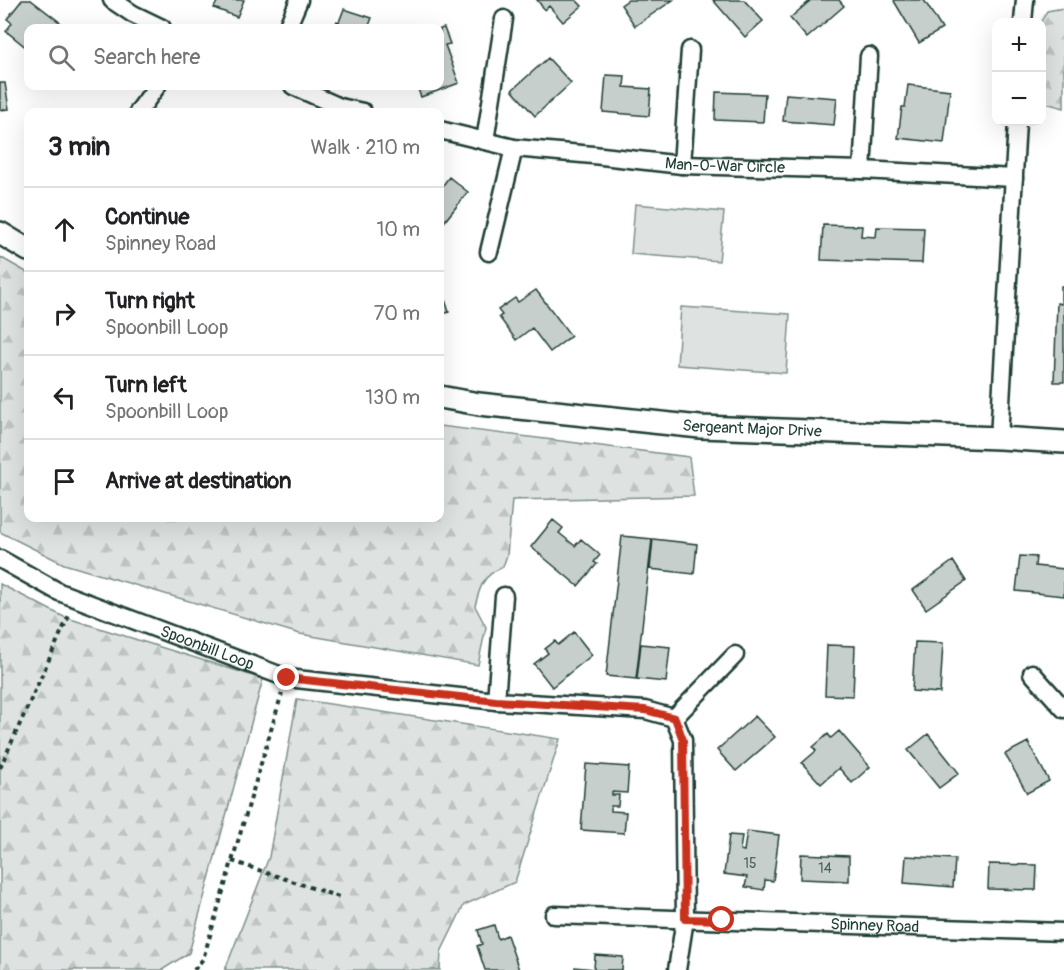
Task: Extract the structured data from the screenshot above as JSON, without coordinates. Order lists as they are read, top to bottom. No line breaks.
{"streets":{"street":["Man-O-War Circle","Sergeant Major Drive","Spoonbill Loop","Spinney Road"]},"house_numbers":["15","14"],"page":{"map_buttons":["+","−"],"search":"Search here","heading":["3 min","Walk · 210 m"],"list":[["Continue","Spinney Road","10 m"],["Turn right","Spoonbill Loop","70 m"],["Turn left","Spoonbill Loop","130 m"],"Arrive at destination"]}}
